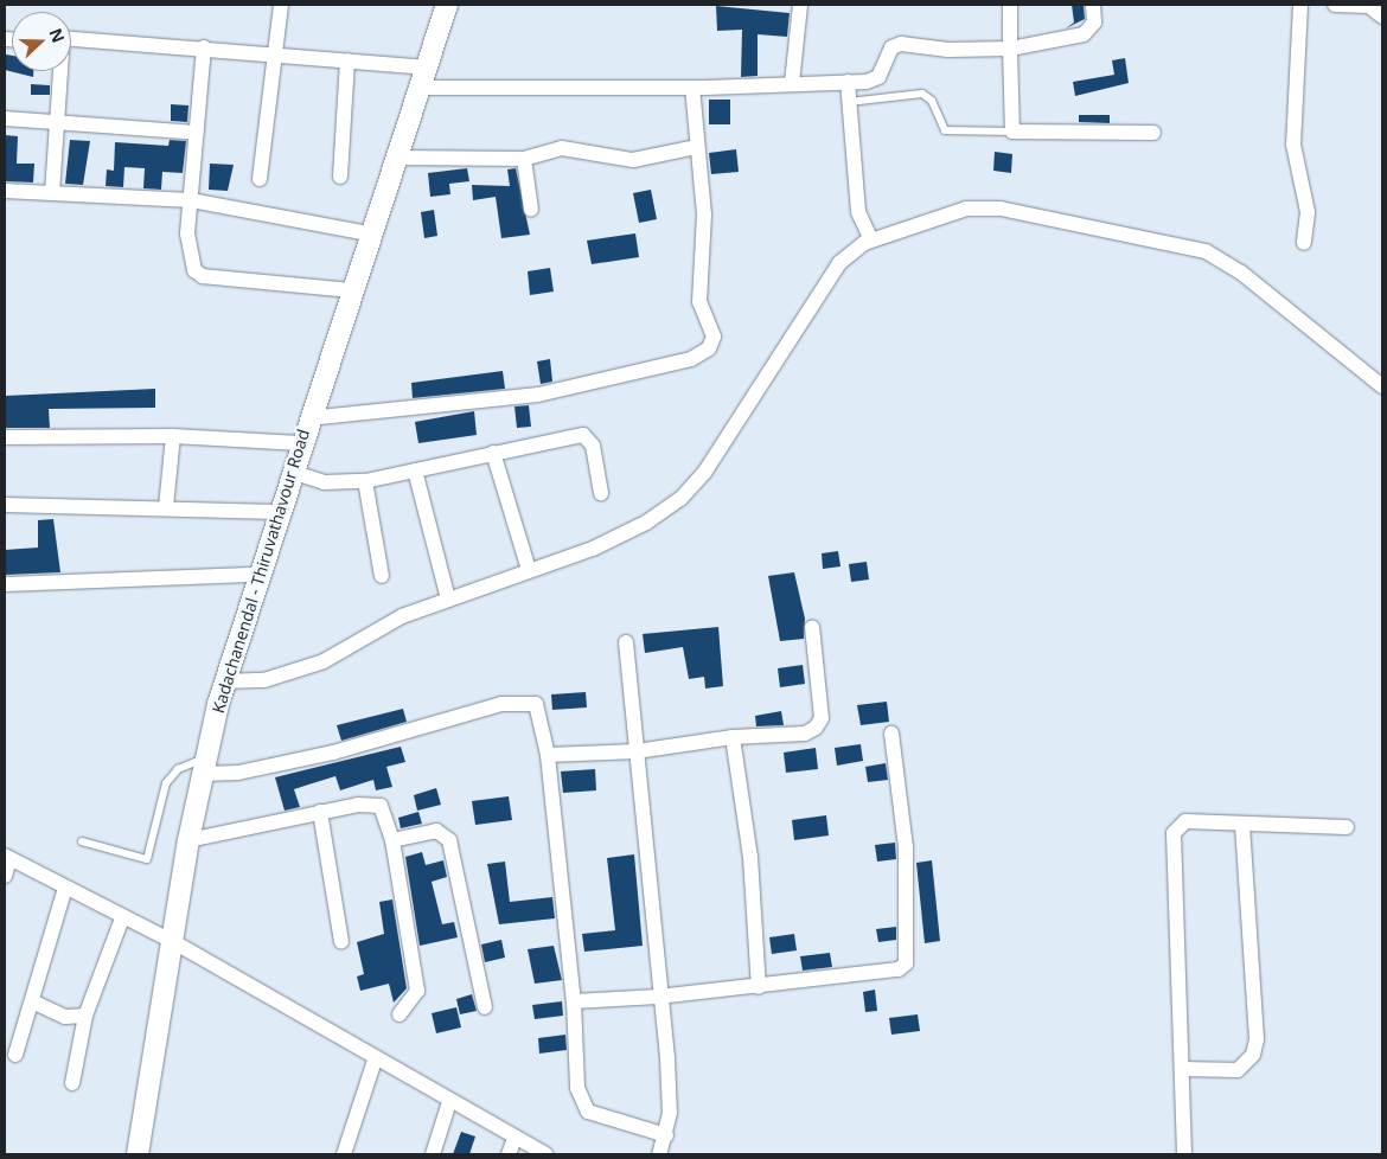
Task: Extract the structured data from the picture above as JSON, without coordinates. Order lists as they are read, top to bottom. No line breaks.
{"streets":{"main road":["Kadachanendal - Thiruvathavour Road"]},"north":"right"}
